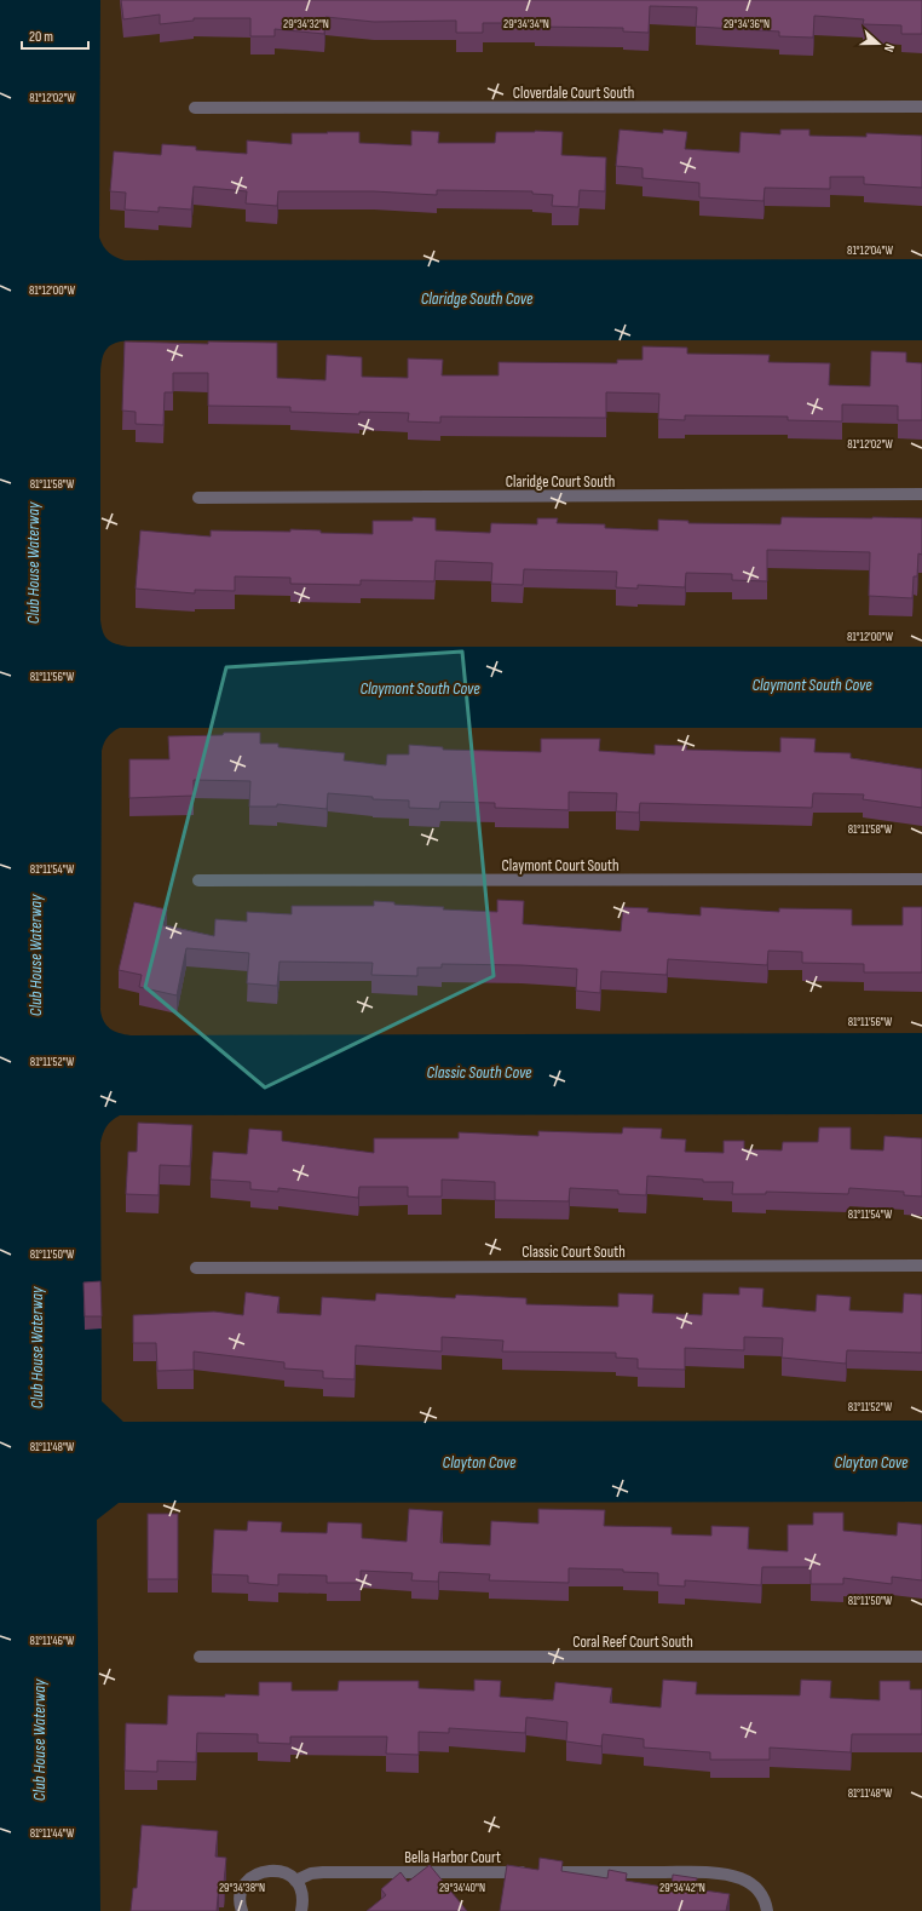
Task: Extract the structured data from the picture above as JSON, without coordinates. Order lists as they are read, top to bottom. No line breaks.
{"streets":{"street":["Cloverdale Court South","Claridge Court South","Claymont Court South","Classic Court South","Coral Reef Court South","Bella Harbor Court"]},"water":["Claridge South Cove","Club House Waterway","Claymont South Cove","Classic South Cove","Clayton Cove"],"scale_bar":"20 m","north":"right","coordinates":["29°34'32\"N","29°34'34\"N","29°34'36\"N","81°12'02\"W","81°12'04\"W","81°12'00\"W","81°11'58\"W","81°11'56\"W","81°11'54\"W","81°11'52\"W","81°11'50\"W","81°11'48\"W","81°11'46\"W","81°11'44\"W","29°34'38\"N","29°34'40\"N","29°34'42\"N"]}
